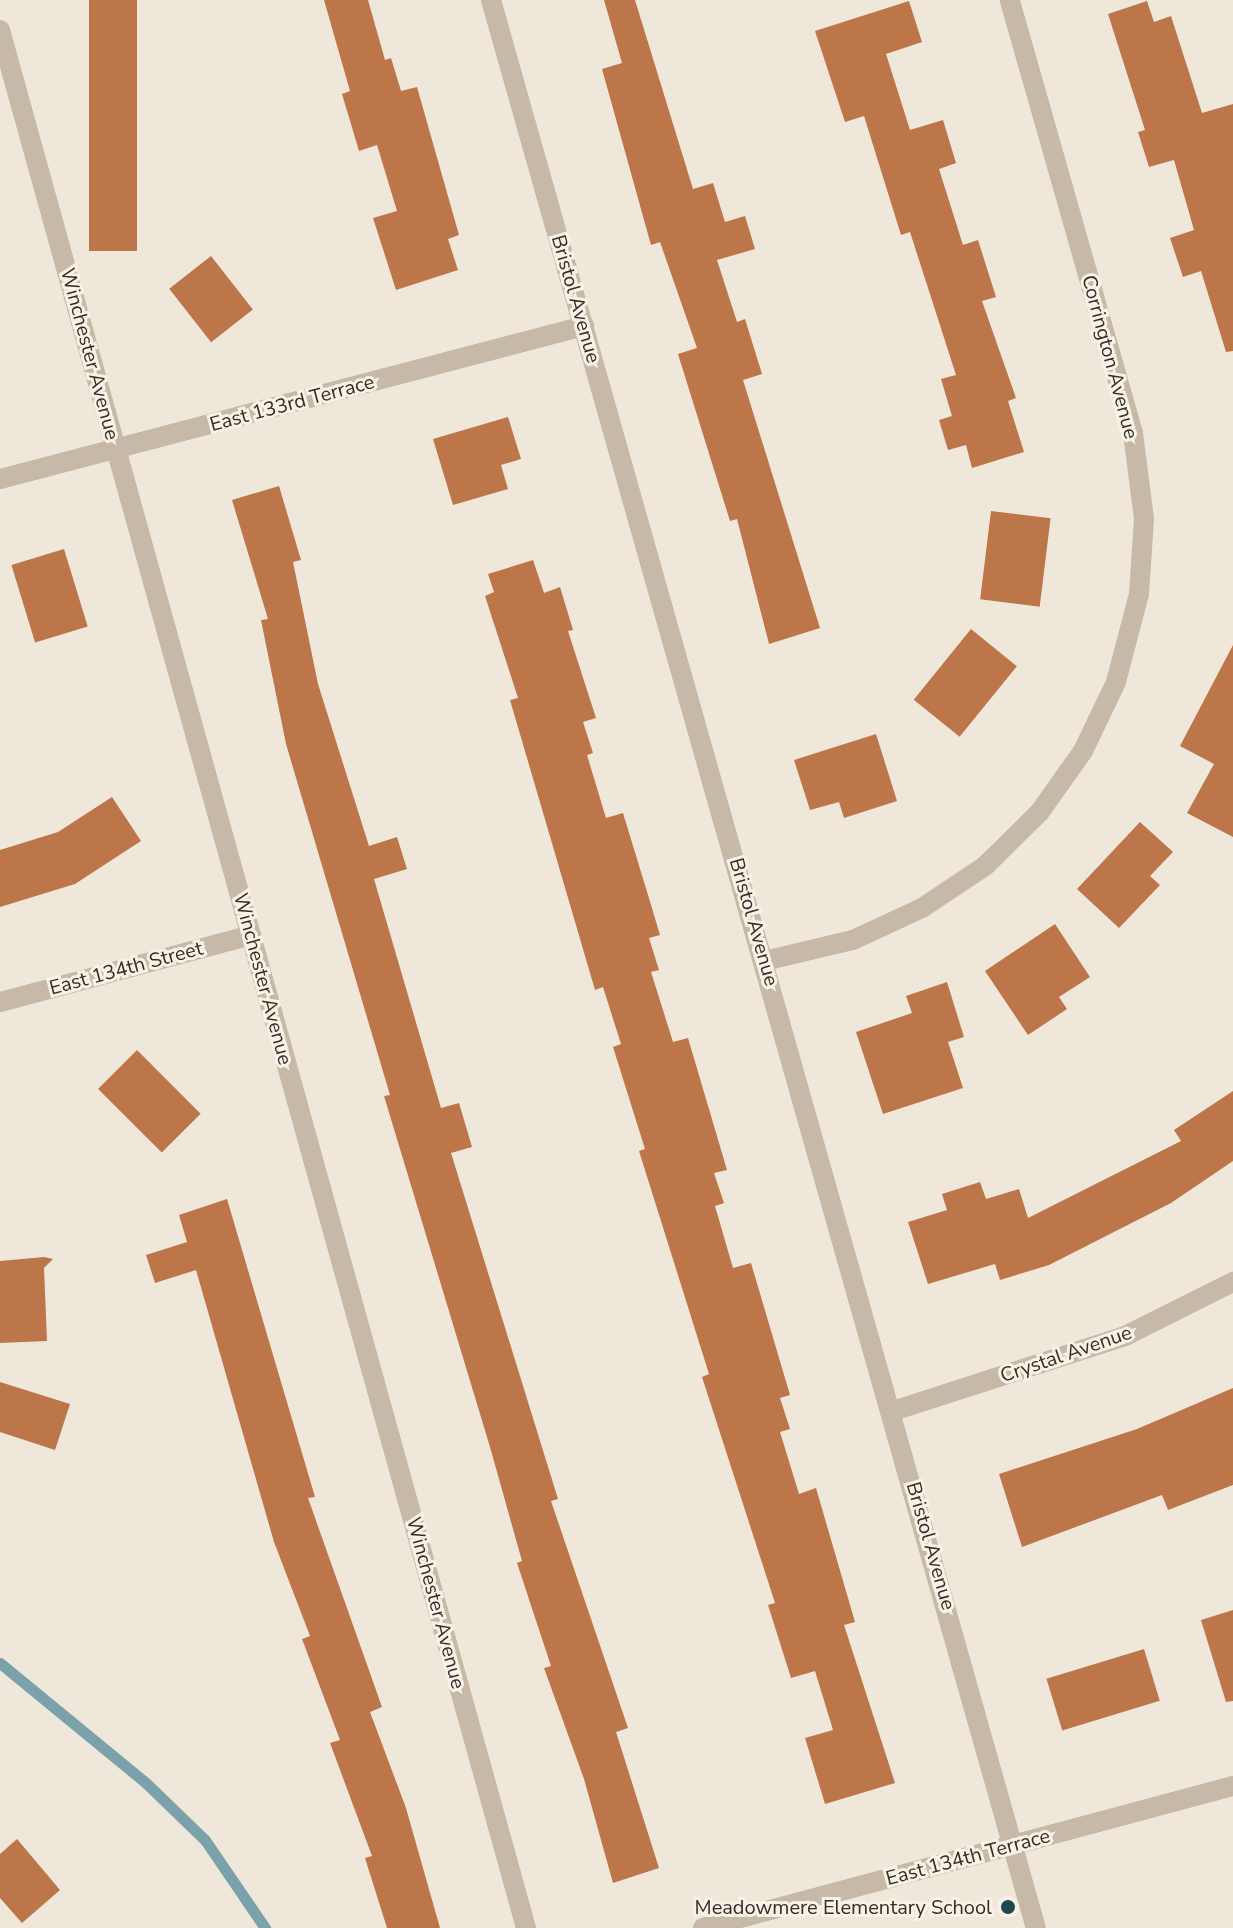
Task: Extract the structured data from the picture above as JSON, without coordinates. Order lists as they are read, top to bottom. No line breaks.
{"streets":{"street":["Bristol Avenue","Winchester Avenue","Corrington Avenue","East 133rd Terrace","East 134th Street","Crystal Avenue","East 134th Terrace"]},"crossings":[["Bristol Avenue","Corrington Avenue"],["Bristol Avenue","East 133rd Terrace"],["Bristol Avenue","Crystal Avenue"],["Bristol Avenue","East 134th Terrace"],["Winchester Avenue","East 133rd Terrace"],["Winchester Avenue","East 134th Street"]],"places":["Meadowmere Elementary School"]}
